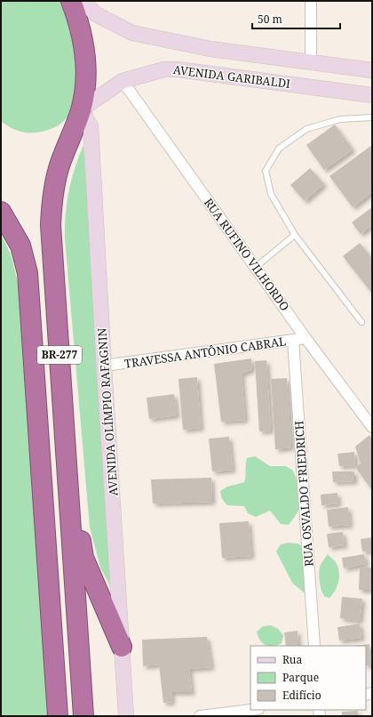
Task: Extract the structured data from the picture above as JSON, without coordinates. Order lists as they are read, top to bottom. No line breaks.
{"streets":{"highway":["BR-277"],"main road":["AVENIDA GARIBALDI","AVENIDA OLÍMPIO RAFAGNIN"],"street":["RUA RUFINO VILHORDO","TRAVESSA ANTÔNIO CABRAL","RUA OSVALDO FRIEDRICH"]},"crossings":[["AVENIDA GARIBALDI","RUA RUFINO VILHORDO"],["AVENIDA GARIBALDI","BR-277"],["AVENIDA GARIBALDI","AVENIDA OLÍMPIO RAFAGNIN"],["RUA RUFINO VILHORDO","TRAVESSA ANTÔNIO CABRAL"],["TRAVESSA ANTÔNIO CABRAL","AVENIDA OLÍMPIO RAFAGNIN"],["TRAVESSA ANTÔNIO CABRAL","RUA OSVALDO FRIEDRICH"],["BR-277","AVENIDA OLÍMPIO RAFAGNIN"]],"legend":["Rua","Parque","Edifício"],"scale_bar":"50 m"}
